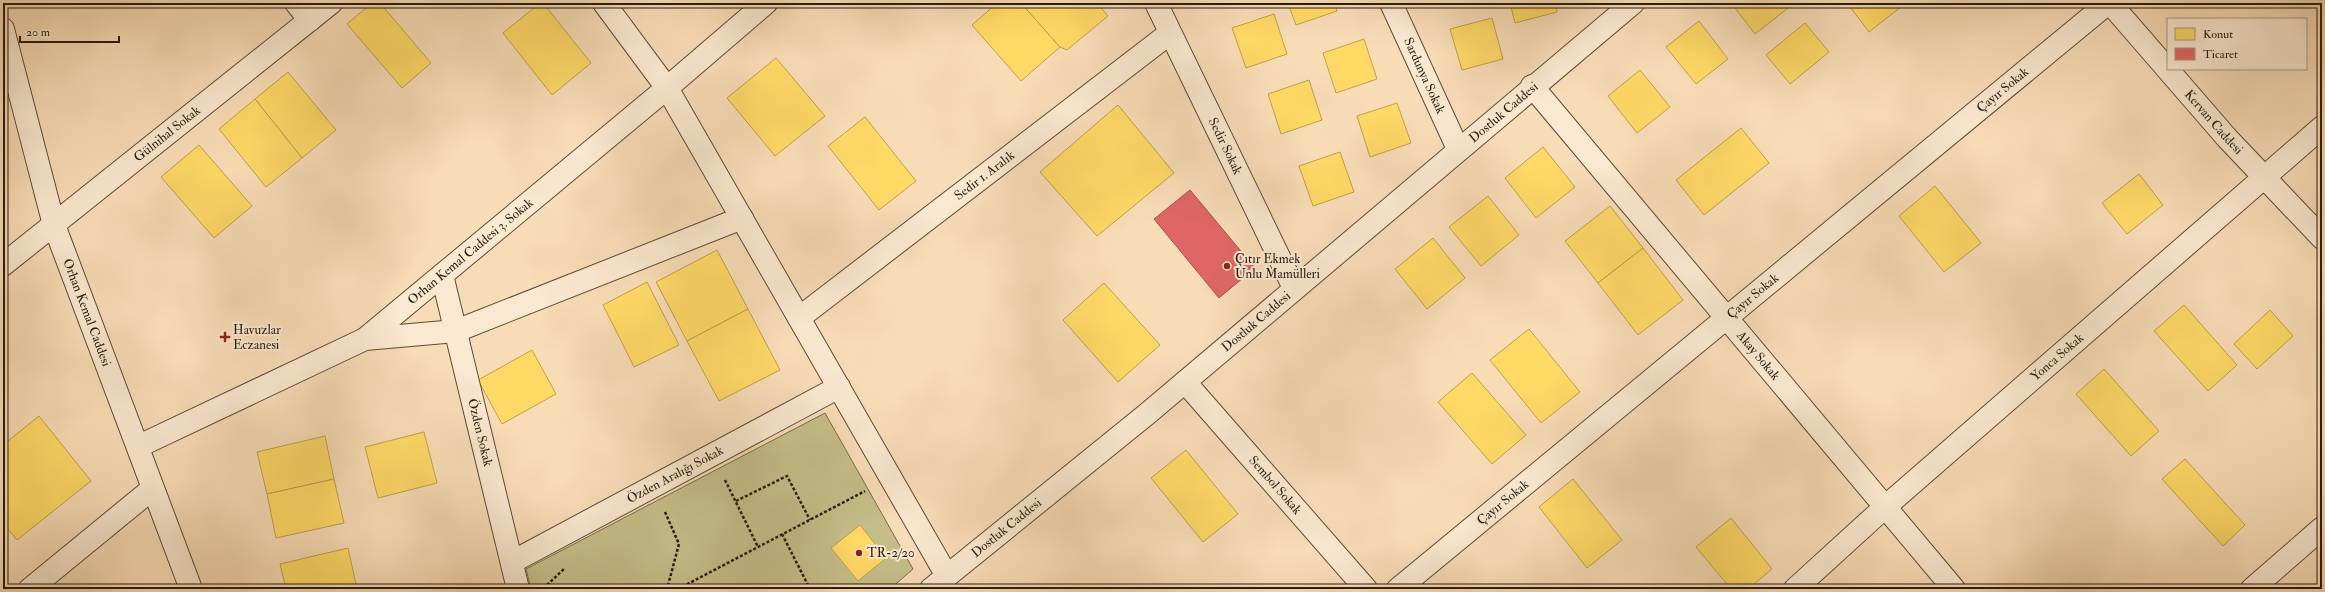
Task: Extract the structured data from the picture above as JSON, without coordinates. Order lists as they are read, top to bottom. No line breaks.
{"streets":{"street":["Sardunya Sokak","Çayır Sokak","Dostluk Caddesi","Kervan Caddesi","Gülnihal Sokak","Sedir Sokak","Sedir 1. Aralık","Orhan Kemal Caddesi 3. Sokak","Orhan Kemal Caddesi","Akay Sokak","Yonca Sokak","Özden Sokak","Özden Aralığı Sokak","Sembol Sokak"]},"crossings":[["Sardunya Sokak","Dostluk Caddesi"],["Çayır Sokak","Kervan Caddesi"],["Çayır Sokak","Akay Sokak"],["Dostluk Caddesi","Sedir Sokak"],["Dostluk Caddesi","Akay Sokak"],["Dostluk Caddesi","Sembol Sokak"],["Kervan Caddesi","Yonca Sokak"],["Gülnihal Sokak","Orhan Kemal Caddesi"],["Sedir Sokak","Sedir 1. Aralık"],["Orhan Kemal Caddesi 3. Sokak","Orhan Kemal Caddesi"],["Orhan Kemal Caddesi 3. Sokak","Özden Sokak"],["Akay Sokak","Yonca Sokak"],["Özden Sokak","Özden Aralığı Sokak"]],"places":{"other":["Çıtır Ekmek Unlu Mamülleri","TR-2/20"],"health":["Havuzlar Eczanesi"]},"legend":["Konut","Ticaret"],"scale_bar":"20 m"}
